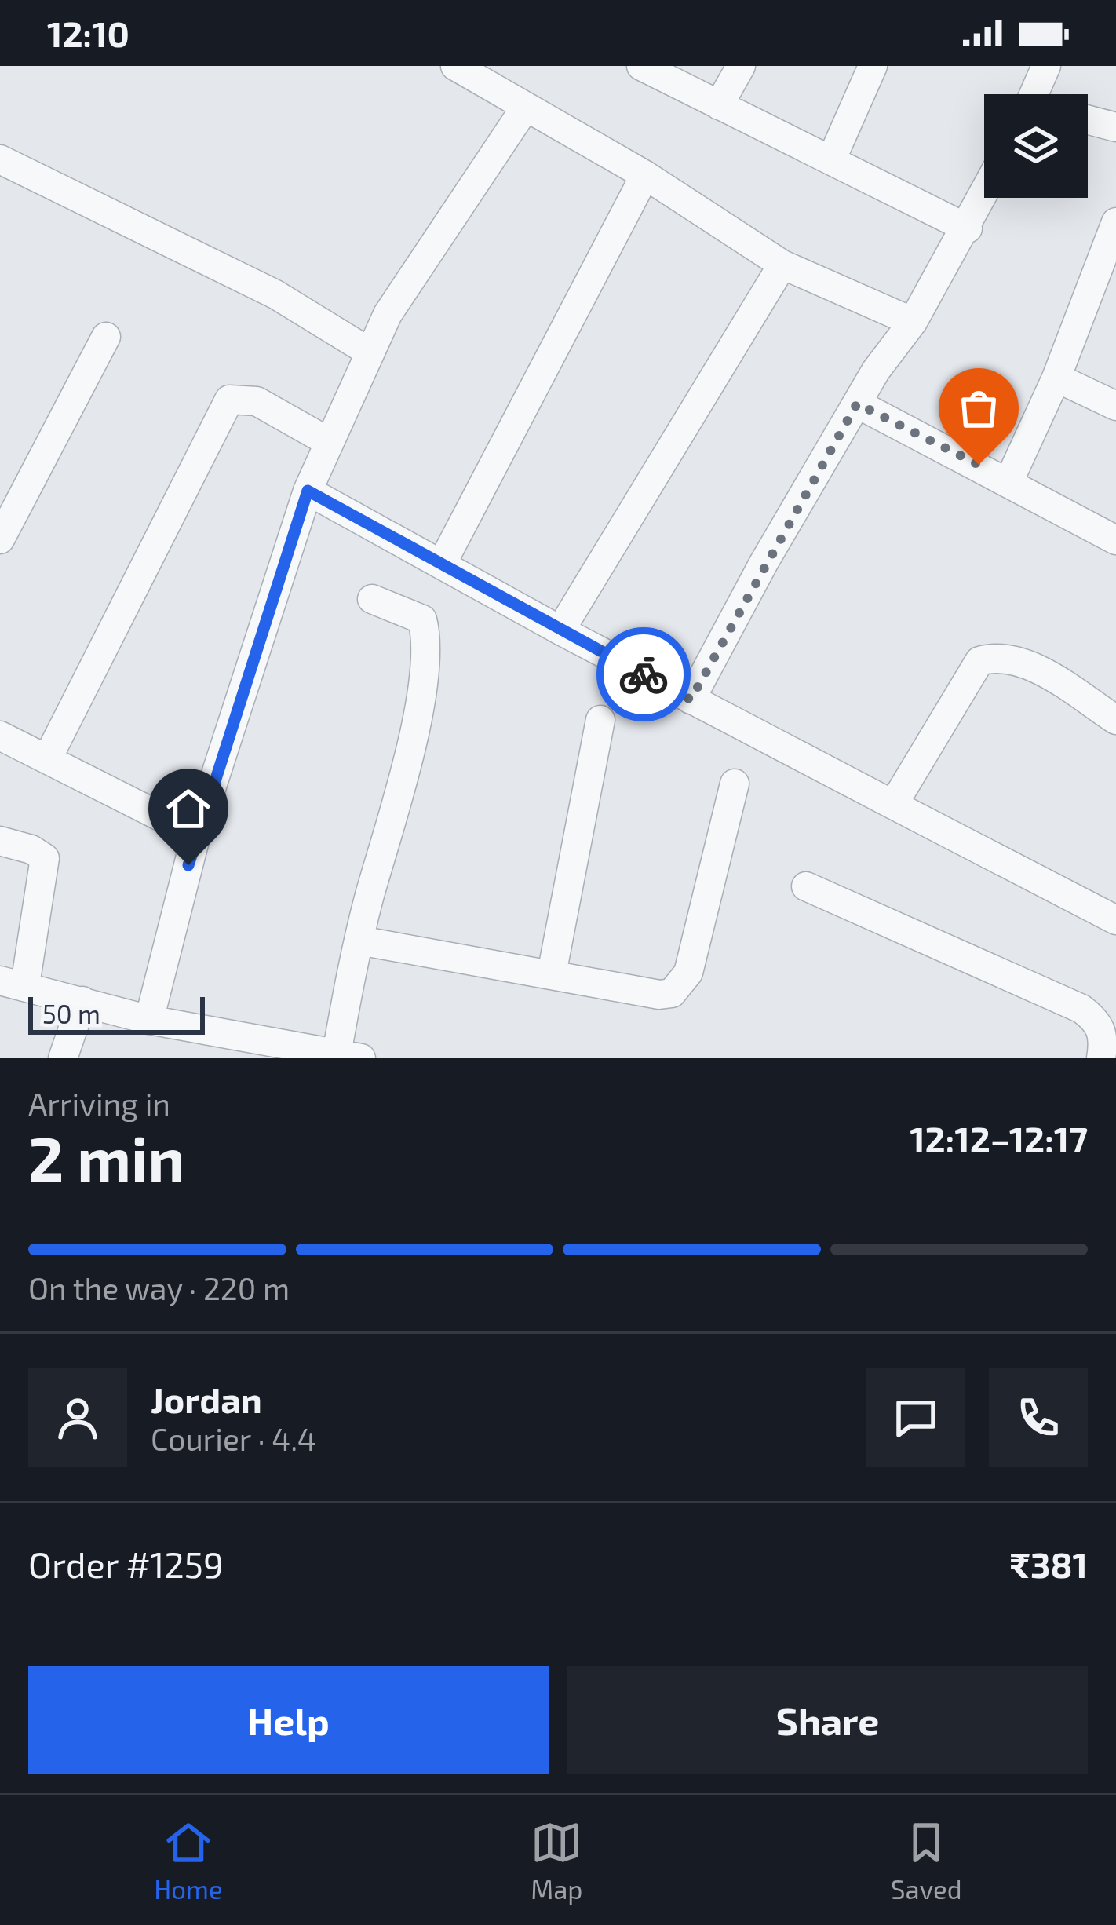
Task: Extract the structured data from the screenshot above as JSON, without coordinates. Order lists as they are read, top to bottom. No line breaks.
{"scale_bar":"50 m","page":{"status":"12:10","scale":"50 m","heading":["2 min","Arriving in","12:12–12:17"],"panel":["Jordan","Courier · 4.4","Order #1259","₹381"],"bar":"On the way · 220 m","buttons":["Help","Share"],"tabs":["Home","Map","Saved"]}}
